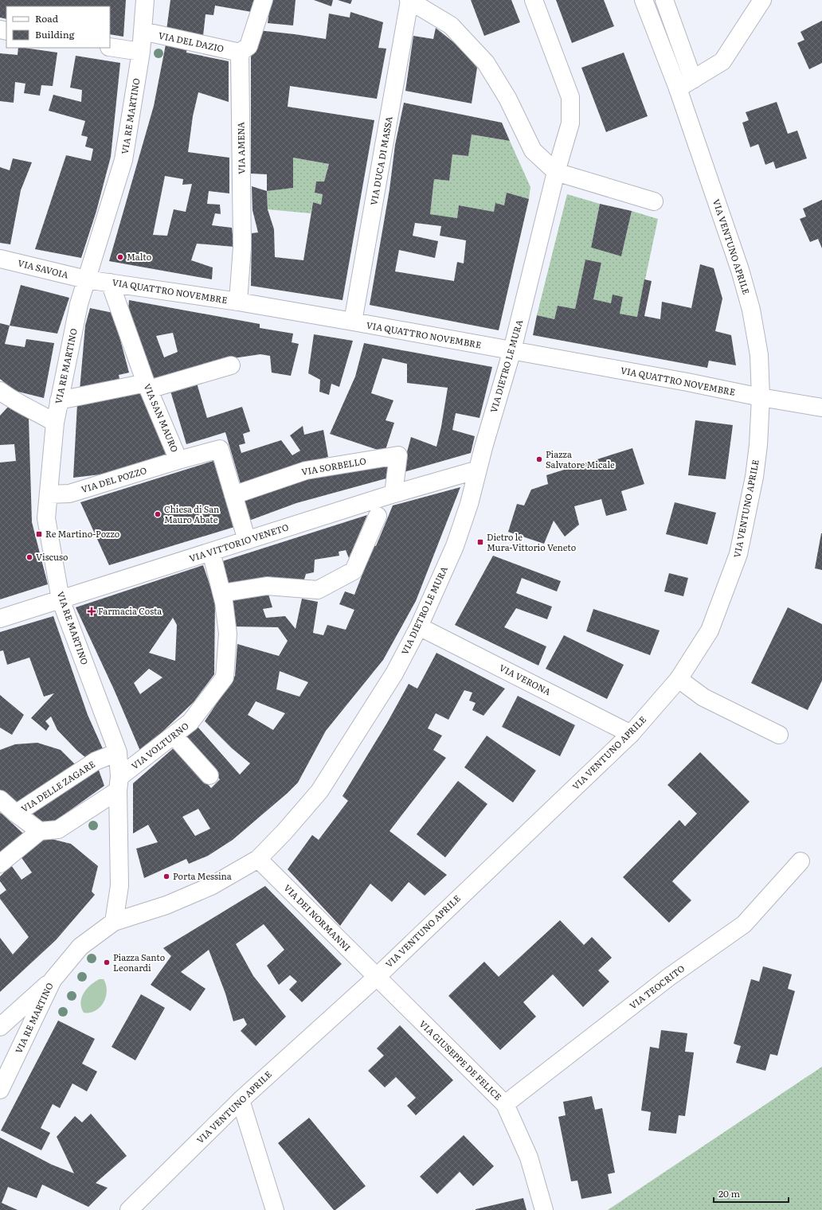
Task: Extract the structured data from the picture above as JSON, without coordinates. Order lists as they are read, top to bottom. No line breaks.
{"streets":{"street":["VIA DEL DAZIO","VIA RE MARTINO","VIA AMENA","VIA DUCA DI MASSA","VIA VENTUNO APRILE","VIA SAVOIA","VIA QUATTRO NOVEMBRE","VIA DIETRO LE MURA","VIA SAN MAURO","VIA SORBELLO","VIA DEL POZZO","VIA VITTORIO VENETO","VIA VERONA","VIA VOLTURNO","VIA DELLE ZAGARE","VIA DEI NORMANNI","VIA TEOCRITO","VIA GIUSEPPE DE FELICE"]},"crossings":[["VIA DEL DAZIO","VIA RE MARTINO"],["VIA DEL DAZIO","VIA AMENA"],["VIA RE MARTINO","VIA SAVOIA"],["VIA RE MARTINO","VIA QUATTRO NOVEMBRE"],["VIA RE MARTINO","VIA DIETRO LE MURA"],["VIA RE MARTINO","VIA DEL POZZO"],["VIA RE MARTINO","VIA VITTORIO VENETO"],["VIA RE MARTINO","VIA VOLTURNO"],["VIA RE MARTINO","VIA DELLE ZAGARE"],["VIA AMENA","VIA QUATTRO NOVEMBRE"],["VIA DUCA DI MASSA","VIA QUATTRO NOVEMBRE"],["VIA VENTUNO APRILE","VIA QUATTRO NOVEMBRE"],["VIA VENTUNO APRILE","VIA VERONA"],["VIA VENTUNO APRILE","VIA DEI NORMANNI"],["VIA VENTUNO APRILE","VIA GIUSEPPE DE FELICE"],["VIA SAVOIA","VIA QUATTRO NOVEMBRE"],["VIA QUATTRO NOVEMBRE","VIA DIETRO LE MURA"],["VIA QUATTRO NOVEMBRE","VIA SAN MAURO"],["VIA DIETRO LE MURA","VIA VITTORIO VENETO"],["VIA DIETRO LE MURA","VIA VERONA"],["VIA DIETRO LE MURA","VIA DEI NORMANNI"],["VIA SAN MAURO","VIA SORBELLO"],["VIA SAN MAURO","VIA DEL POZZO"],["VIA SAN MAURO","VIA VITTORIO VENETO"],["VIA SORBELLO","VIA VITTORIO VENETO"],["VIA VITTORIO VENETO","VIA VOLTURNO"],["VIA DEI NORMANNI","VIA GIUSEPPE DE FELICE"],["VIA TEOCRITO","VIA GIUSEPPE DE FELICE"]],"places":{"other":["Malto","Piazza Salvatore Micale","Chiesa di San Mauro Abate","Viscuso","Porta Messina","Piazza Santo Leonardi"],"transit":["Re Martino-Pozzo","Dietro le Mura-Vittorio Veneto"],"health":["Farmacia Costa"]},"legend":["Road","Building"],"scale_bar":"20 m"}
